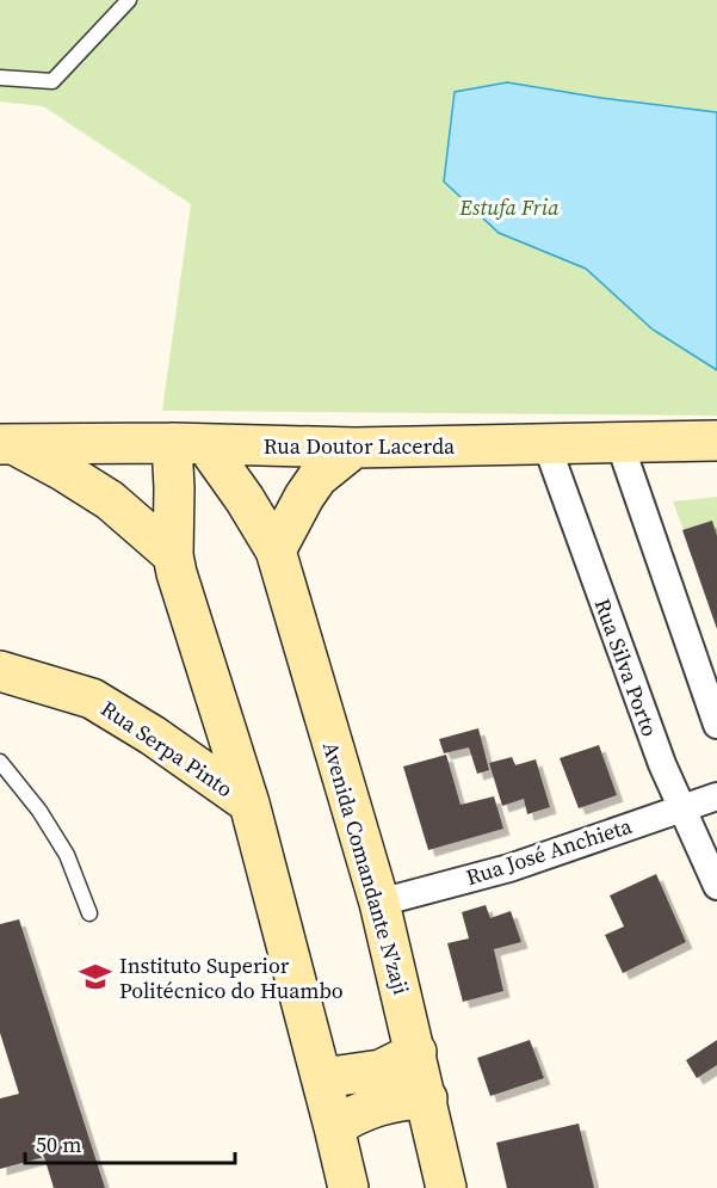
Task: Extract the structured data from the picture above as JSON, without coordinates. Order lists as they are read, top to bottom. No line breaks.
{"streets":{"street":["Rua Doutor Lacerda","Rua Silva Porto","Rua Serpa Pinto","Rua José Anchieta","Avenida Comandante N'zaji"]},"crossings":[["Rua Doutor Lacerda","Rua Silva Porto"],["Rua Doutor Lacerda","Avenida Comandante N'zaji"],["Rua Silva Porto","Rua José Anchieta"],["Rua José Anchieta","Avenida Comandante N'zaji"]],"parks":["Estufa Fria"],"places":{"school or university":["Instituto Superior Politécnico do Huambo"]},"scale_bar":"50 m"}
